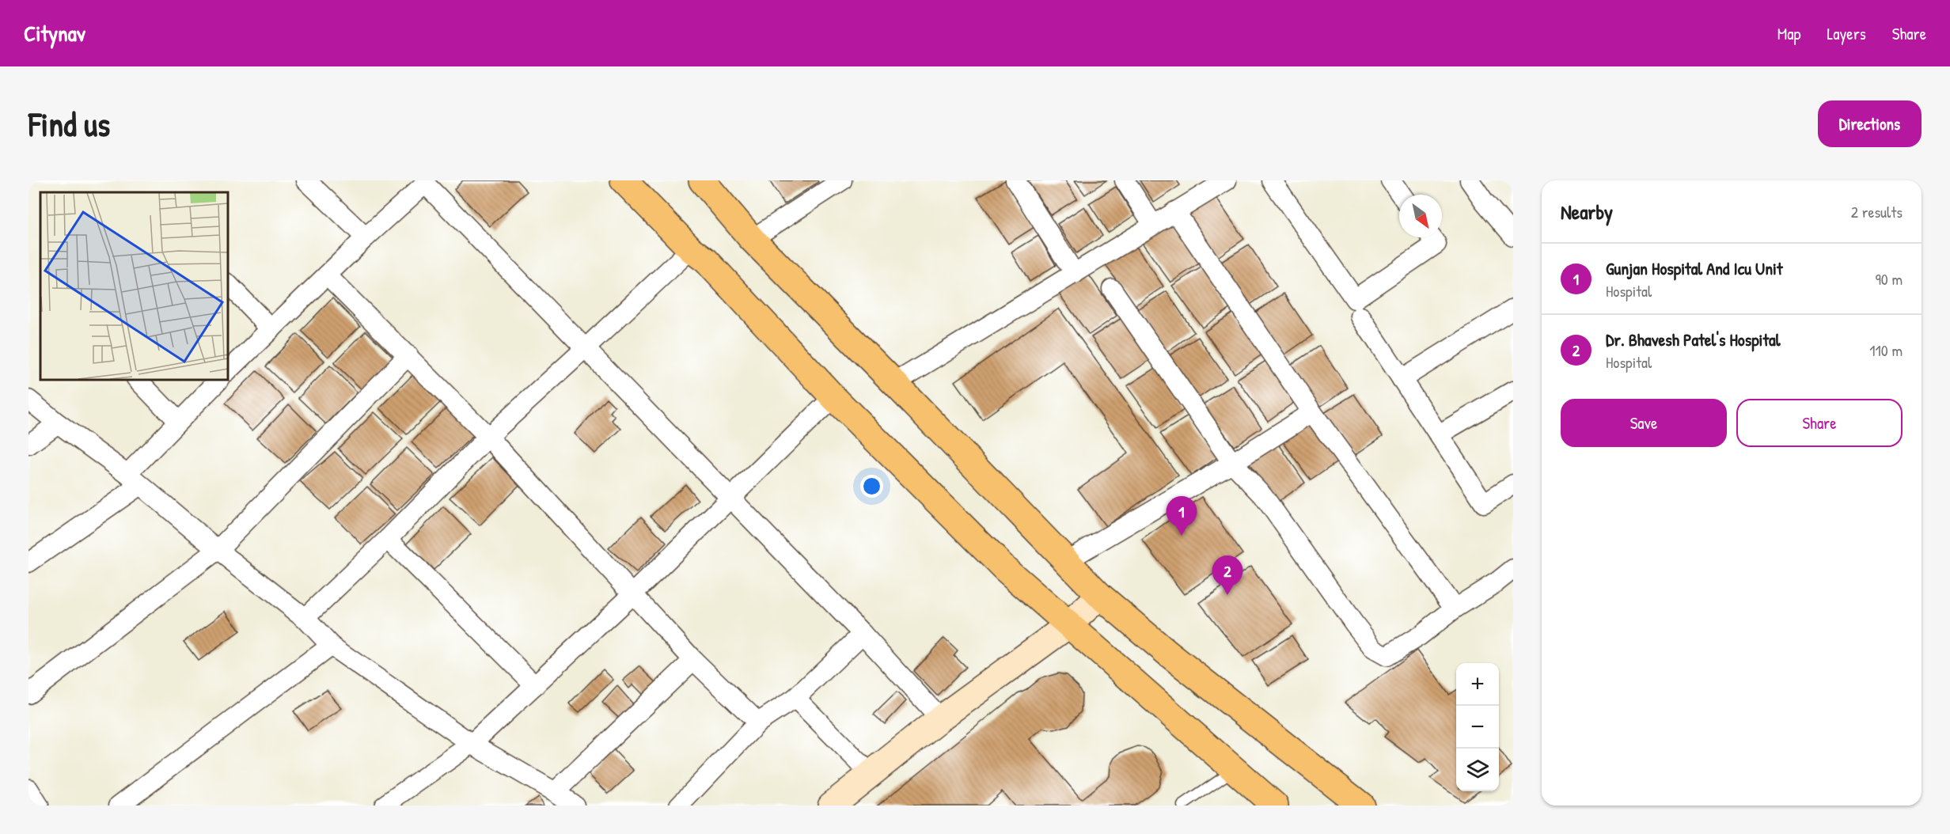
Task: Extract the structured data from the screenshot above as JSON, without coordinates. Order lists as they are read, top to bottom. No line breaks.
{"north":"bottom right","page":{"header":"Citynav","nav":["Map","Layers","Share"],"buttons":["Directions",["Save","Share"]],"title":"Find us","heading":["Nearby","2 results"],"list":[{"mark":"1","name":"Gunjan Hospital And Icu Unit","note":"Hospital","value":"90 m"},{"mark":"2","name":"Dr. Bhavesh Patel's Hospital","note":"Hospital","value":"110 m"}],"pins":["1","2"],"map_buttons":["+","−"]}}
